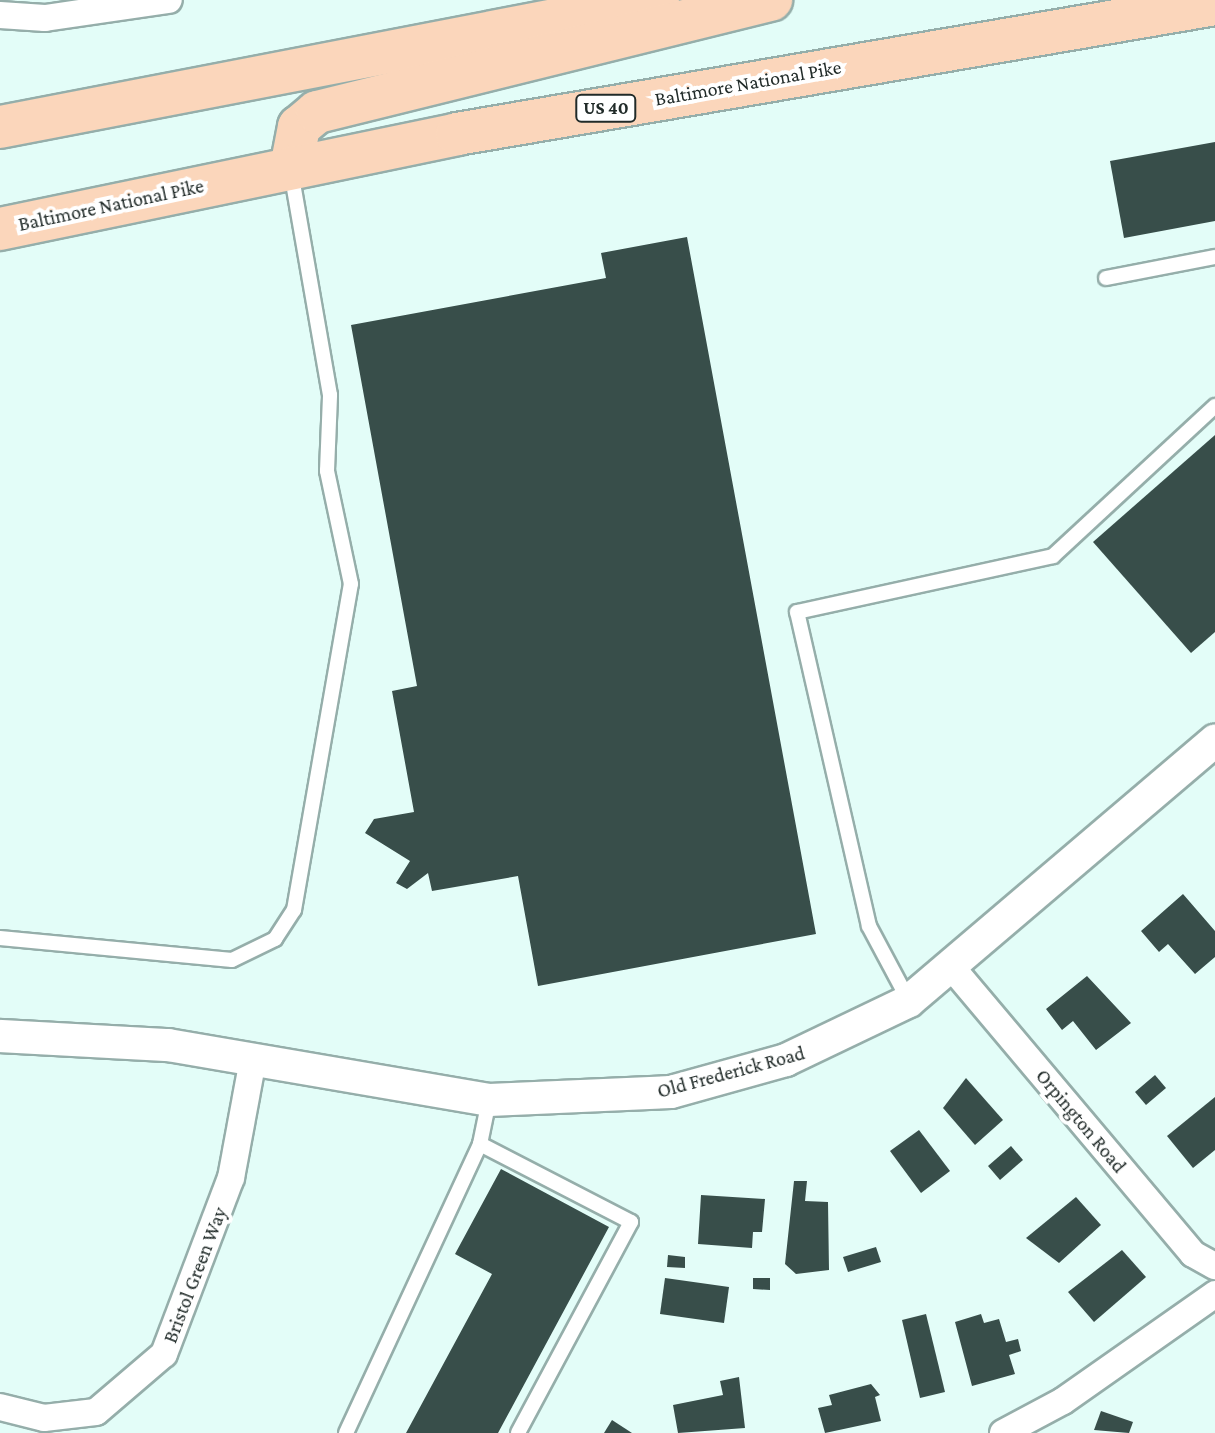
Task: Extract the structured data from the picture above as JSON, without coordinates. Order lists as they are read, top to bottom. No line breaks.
{"streets":{"main road":["Baltimore National Pike","US 40"],"street":["Old Frederick Road","Orpington Road","Bristol Green Way"]},"crossings":[["Old Frederick Road","Orpington Road"],["Old Frederick Road","Bristol Green Way"]]}
